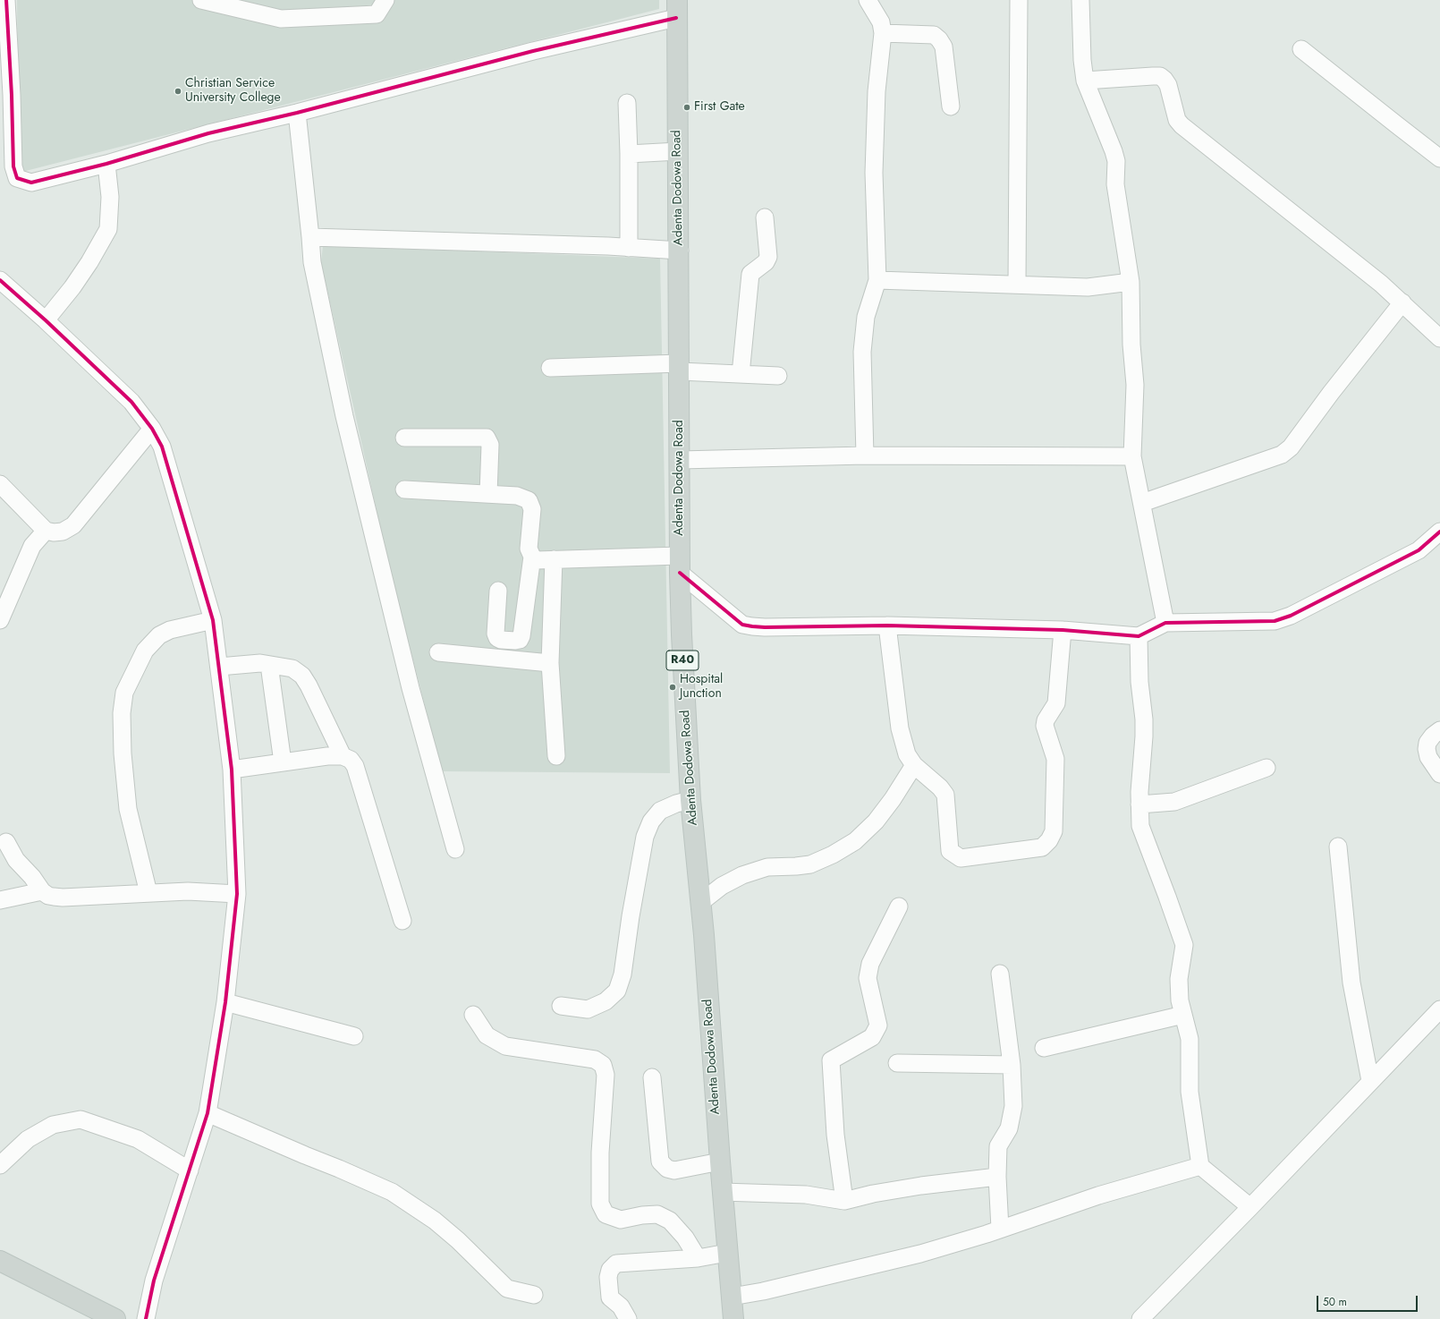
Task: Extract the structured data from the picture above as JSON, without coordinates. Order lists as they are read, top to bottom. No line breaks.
{"streets":{"main road":["Adenta Dodowa Road","R40"]},"places":["Christian Service University College","First Gate","Hospital Junction"],"scale_bar":"50 m"}
